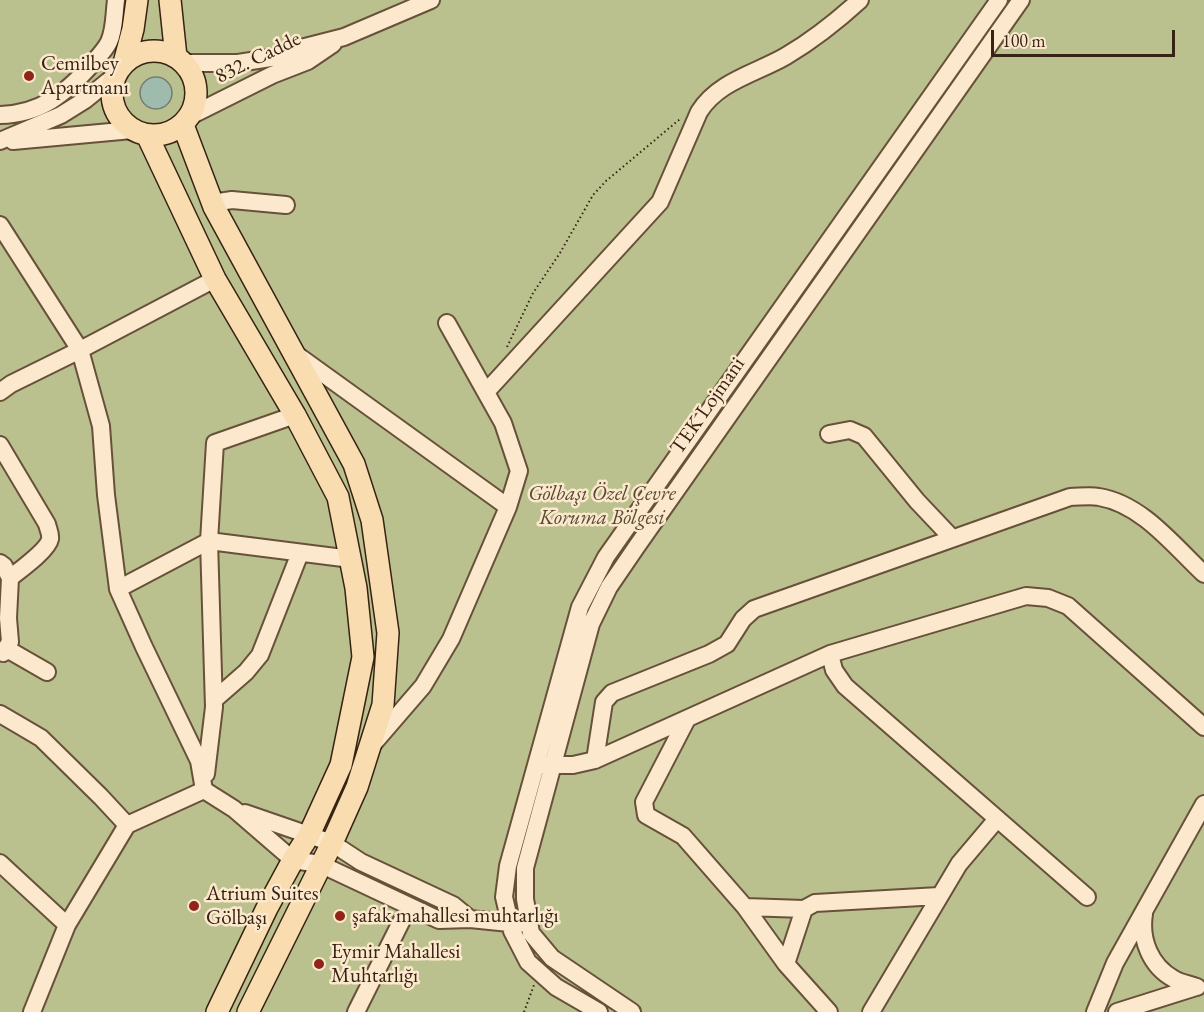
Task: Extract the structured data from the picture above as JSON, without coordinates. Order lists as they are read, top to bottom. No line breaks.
{"streets":{"street":["832. Cadde","TEK Lojmani"]},"parks":["Gölbaşı Özel Çevre Koruma Bölgesi"],"places":["Cemilbey Apartmanı","Atrium Suites Gölbaşı","şafak mahallesi muhtarlığı","Eymir Mahallesi Muhtarlığı"],"scale_bar":"100 m"}
